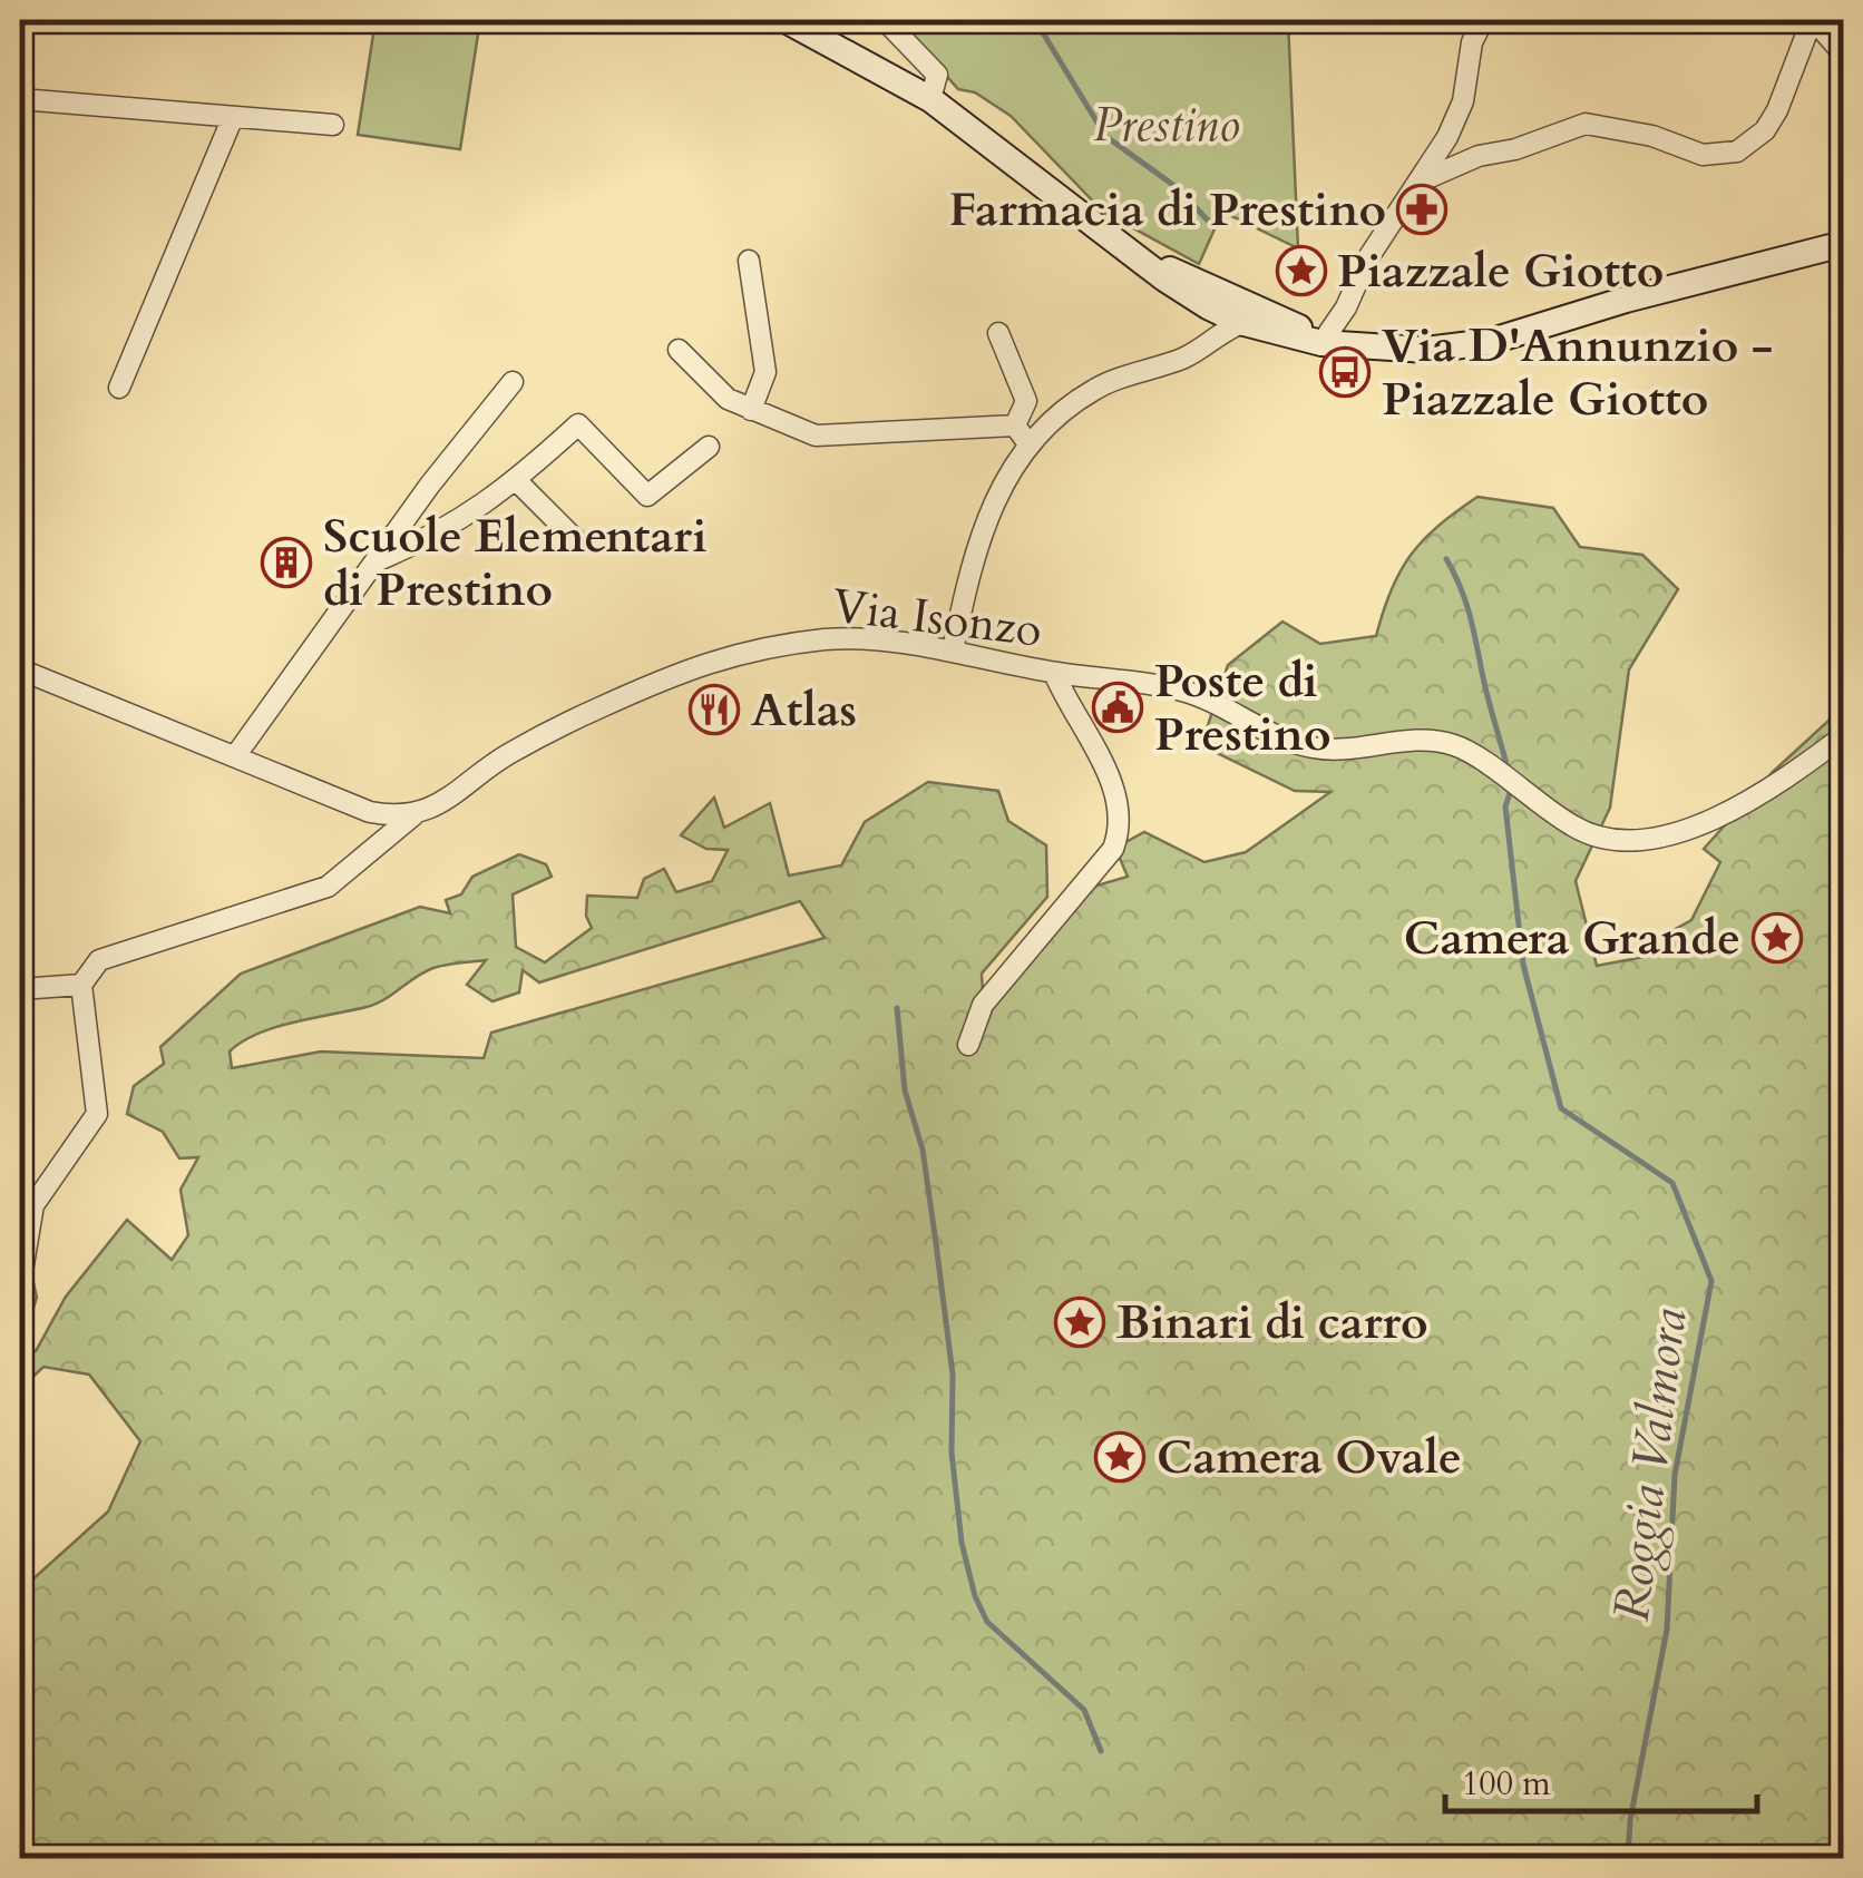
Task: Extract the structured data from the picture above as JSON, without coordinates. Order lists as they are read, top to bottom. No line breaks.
{"streets":{"street":["Via Isonzo"]},"water":["Roggia Valmora"],"parks":["Prestino"],"places":{"pharmacy":["Farmacia di Prestino"],"place":["Piazzale Giotto","Camera Grande","Binari di carro","Camera Ovale"],"bus stop":["Via D'Annunzio - Piazzale Giotto"],"building":["Scuole Elementari di Prestino"],"public building":["Poste di Prestino"],"restaurant":["Atlas"]},"scale_bar":"100 m"}
